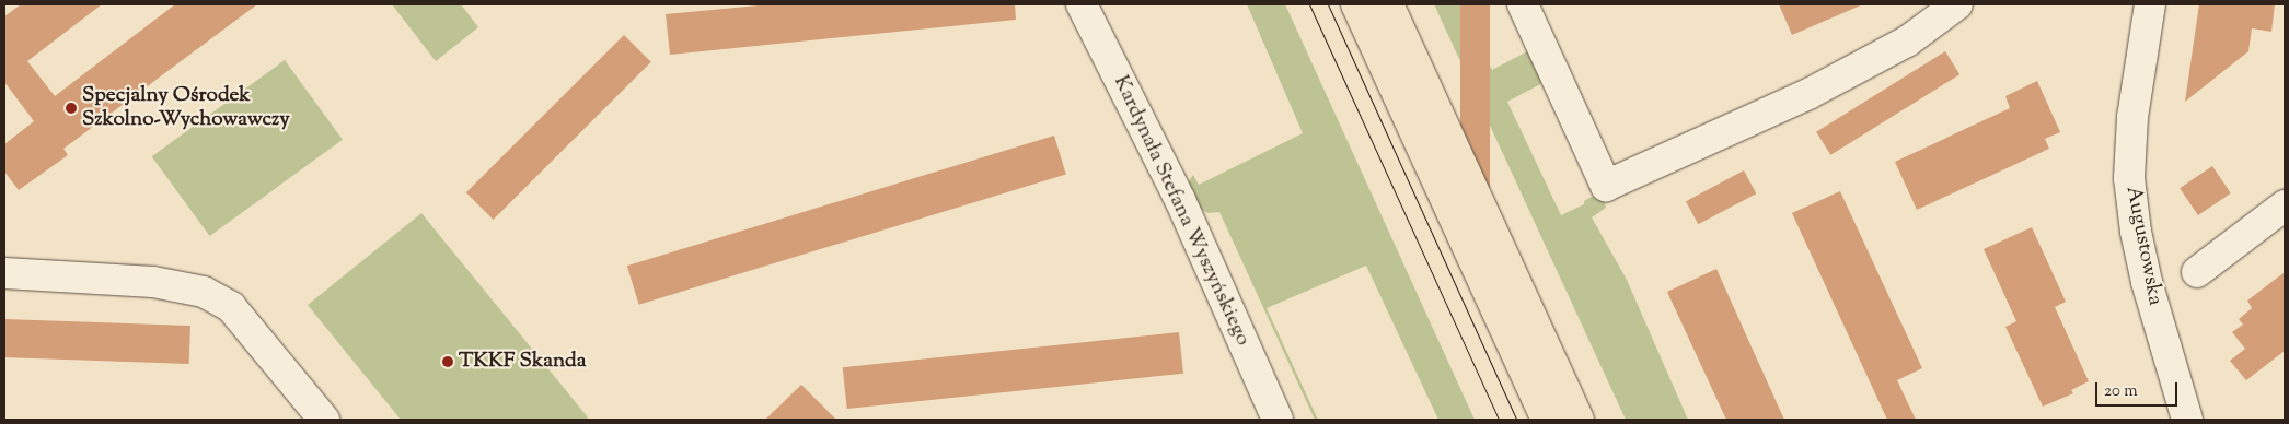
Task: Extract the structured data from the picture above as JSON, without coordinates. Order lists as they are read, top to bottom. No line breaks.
{"streets":{"street":["Kardynała Stefana Wyszyńskiego","Augustowska"]},"places":["Specjalny Ośrodek Szkolno-Wychowawczy","TKKF Skanda"],"scale_bar":"20 m"}
